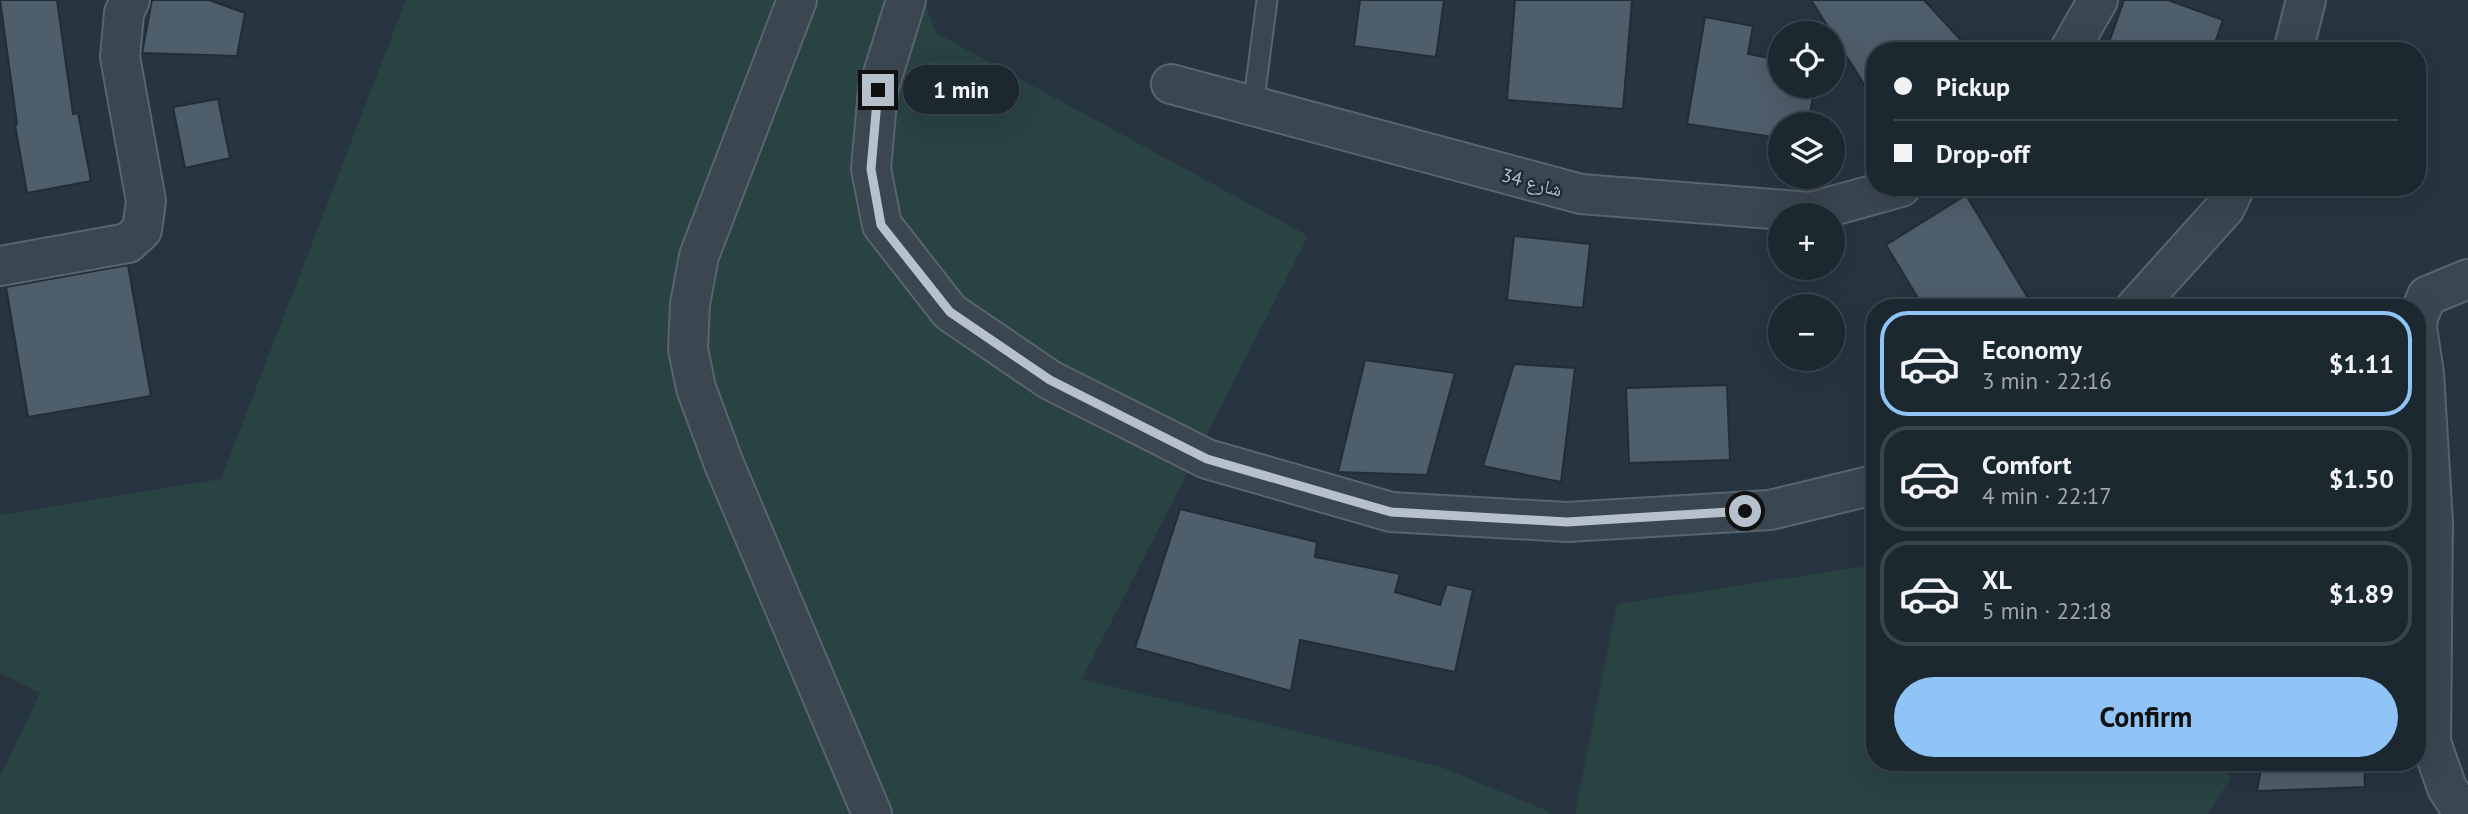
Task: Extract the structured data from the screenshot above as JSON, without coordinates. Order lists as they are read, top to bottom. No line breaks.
{"streets":{"street":["شارع 34"]},"page":{"map_buttons":["+","−"],"banner":["Pickup","Drop-off"],"bubble":"1 min","list":[{"name":"Economy","note":"3 min · 22:16","value":"$1.11"},{"name":"Comfort","note":"4 min · 22:17","value":"$1.50"},{"name":"XL","note":"5 min · 22:18","value":"$1.89"}],"buttons":"Confirm"}}
